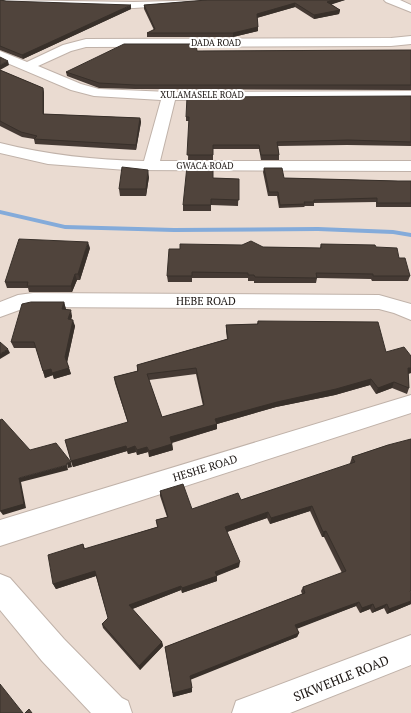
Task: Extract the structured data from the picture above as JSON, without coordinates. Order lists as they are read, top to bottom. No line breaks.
{"streets":{"street":["DADA ROAD","XULAMASELE ROAD","GWACA ROAD","HEBE ROAD","HESHE ROAD","SIKWEHLE ROAD"]},"crossings":[["DADA ROAD","XULAMASELE ROAD"]]}
